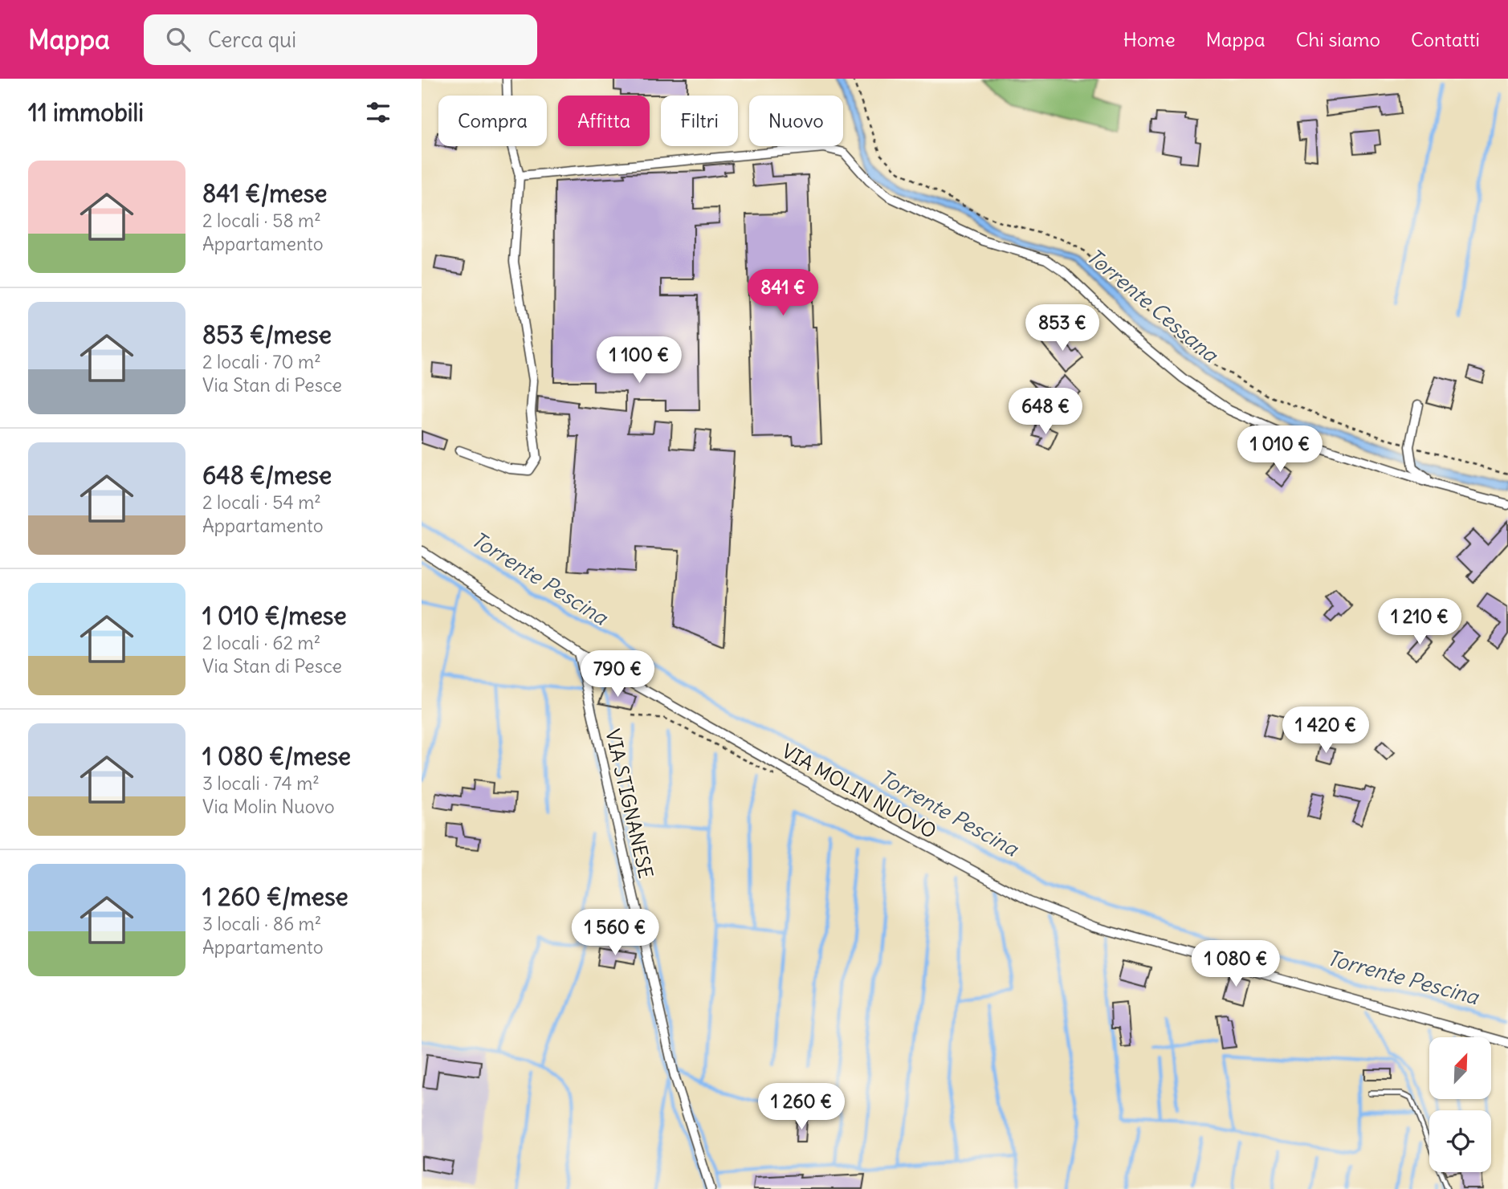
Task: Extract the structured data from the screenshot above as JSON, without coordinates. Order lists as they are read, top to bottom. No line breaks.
{"streets":{"street":["VIA MOLIN NUOVO","VIA STIGNANESE"]},"crossings":[["VIA MOLIN NUOVO","VIA STIGNANESE"]],"water":["Torrente Cessana","Torrente Pescina"],"north":"top right","page":{"header":"Mappa","search":"Cerca qui","nav":["Home","Mappa","Chi siamo","Contatti"],"heading":"11 immobili","chip":["Compra","Affitta","Filtri","Nuovo"],"list":[{"name":"841 €/mese","note":"2 locali · 58 m² · Appartamento"},{"name":"853 €/mese","note":"2 locali · 70 m² · Via Stan di Pesce"},{"name":"648 €/mese","note":"2 locali · 54 m² · Appartamento"},{"name":"1 010 €/mese","note":"2 locali · 62 m² · Via Stan di Pesce"},{"name":"1 080 €/mese","note":"3 locali · 74 m² · Via Molin Nuovo"},{"name":"1 260 €/mese","note":"3 locali · 86 m² · Appartamento"}],"price":["841 €","853 €","1 100 €","648 €","1 010 €","1 210 €","790 €","1 420 €","1 560 €","1 080 €","1 260 €"]}}
